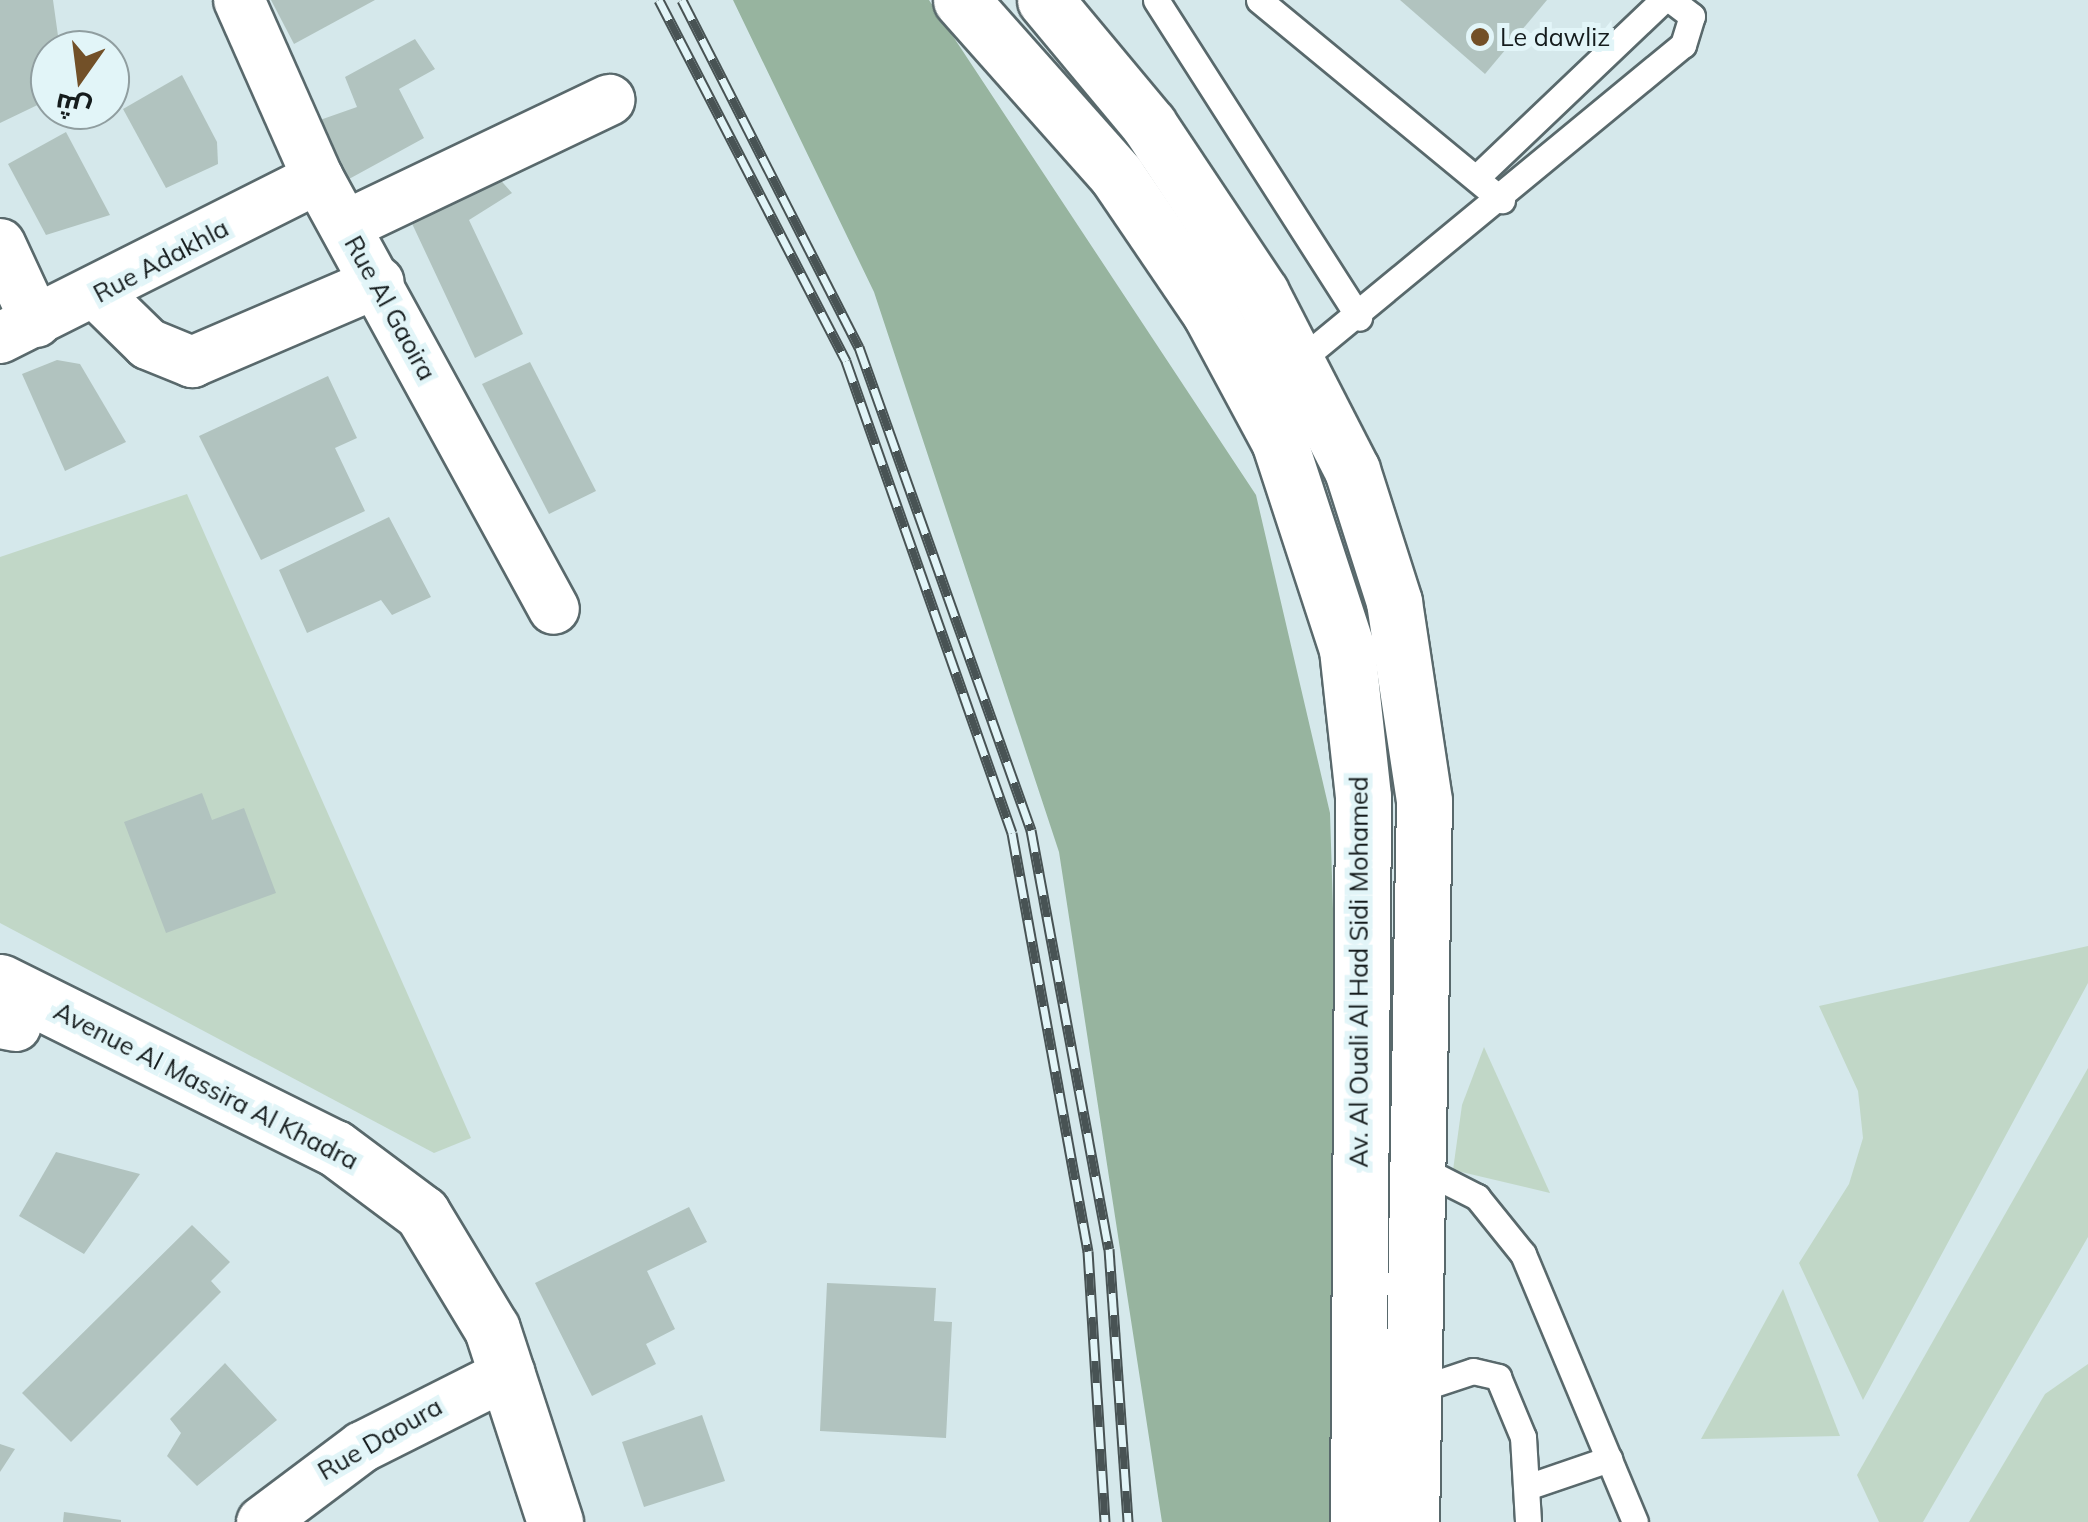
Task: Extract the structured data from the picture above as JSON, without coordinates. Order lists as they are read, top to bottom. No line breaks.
{"streets":{"street":["Rue Adakhla","Rue Al Gaoira","Av. Al Ouali Al Had Sidi Mohamed","Avenue Al Massira Al Khadra","Rue Daoura"]},"crossings":[["Rue Adakhla","Rue Al Gaoira"],["Avenue Al Massira Al Khadra","Rue Daoura"]],"places":["Le dawliz"],"north":"bottom"}
